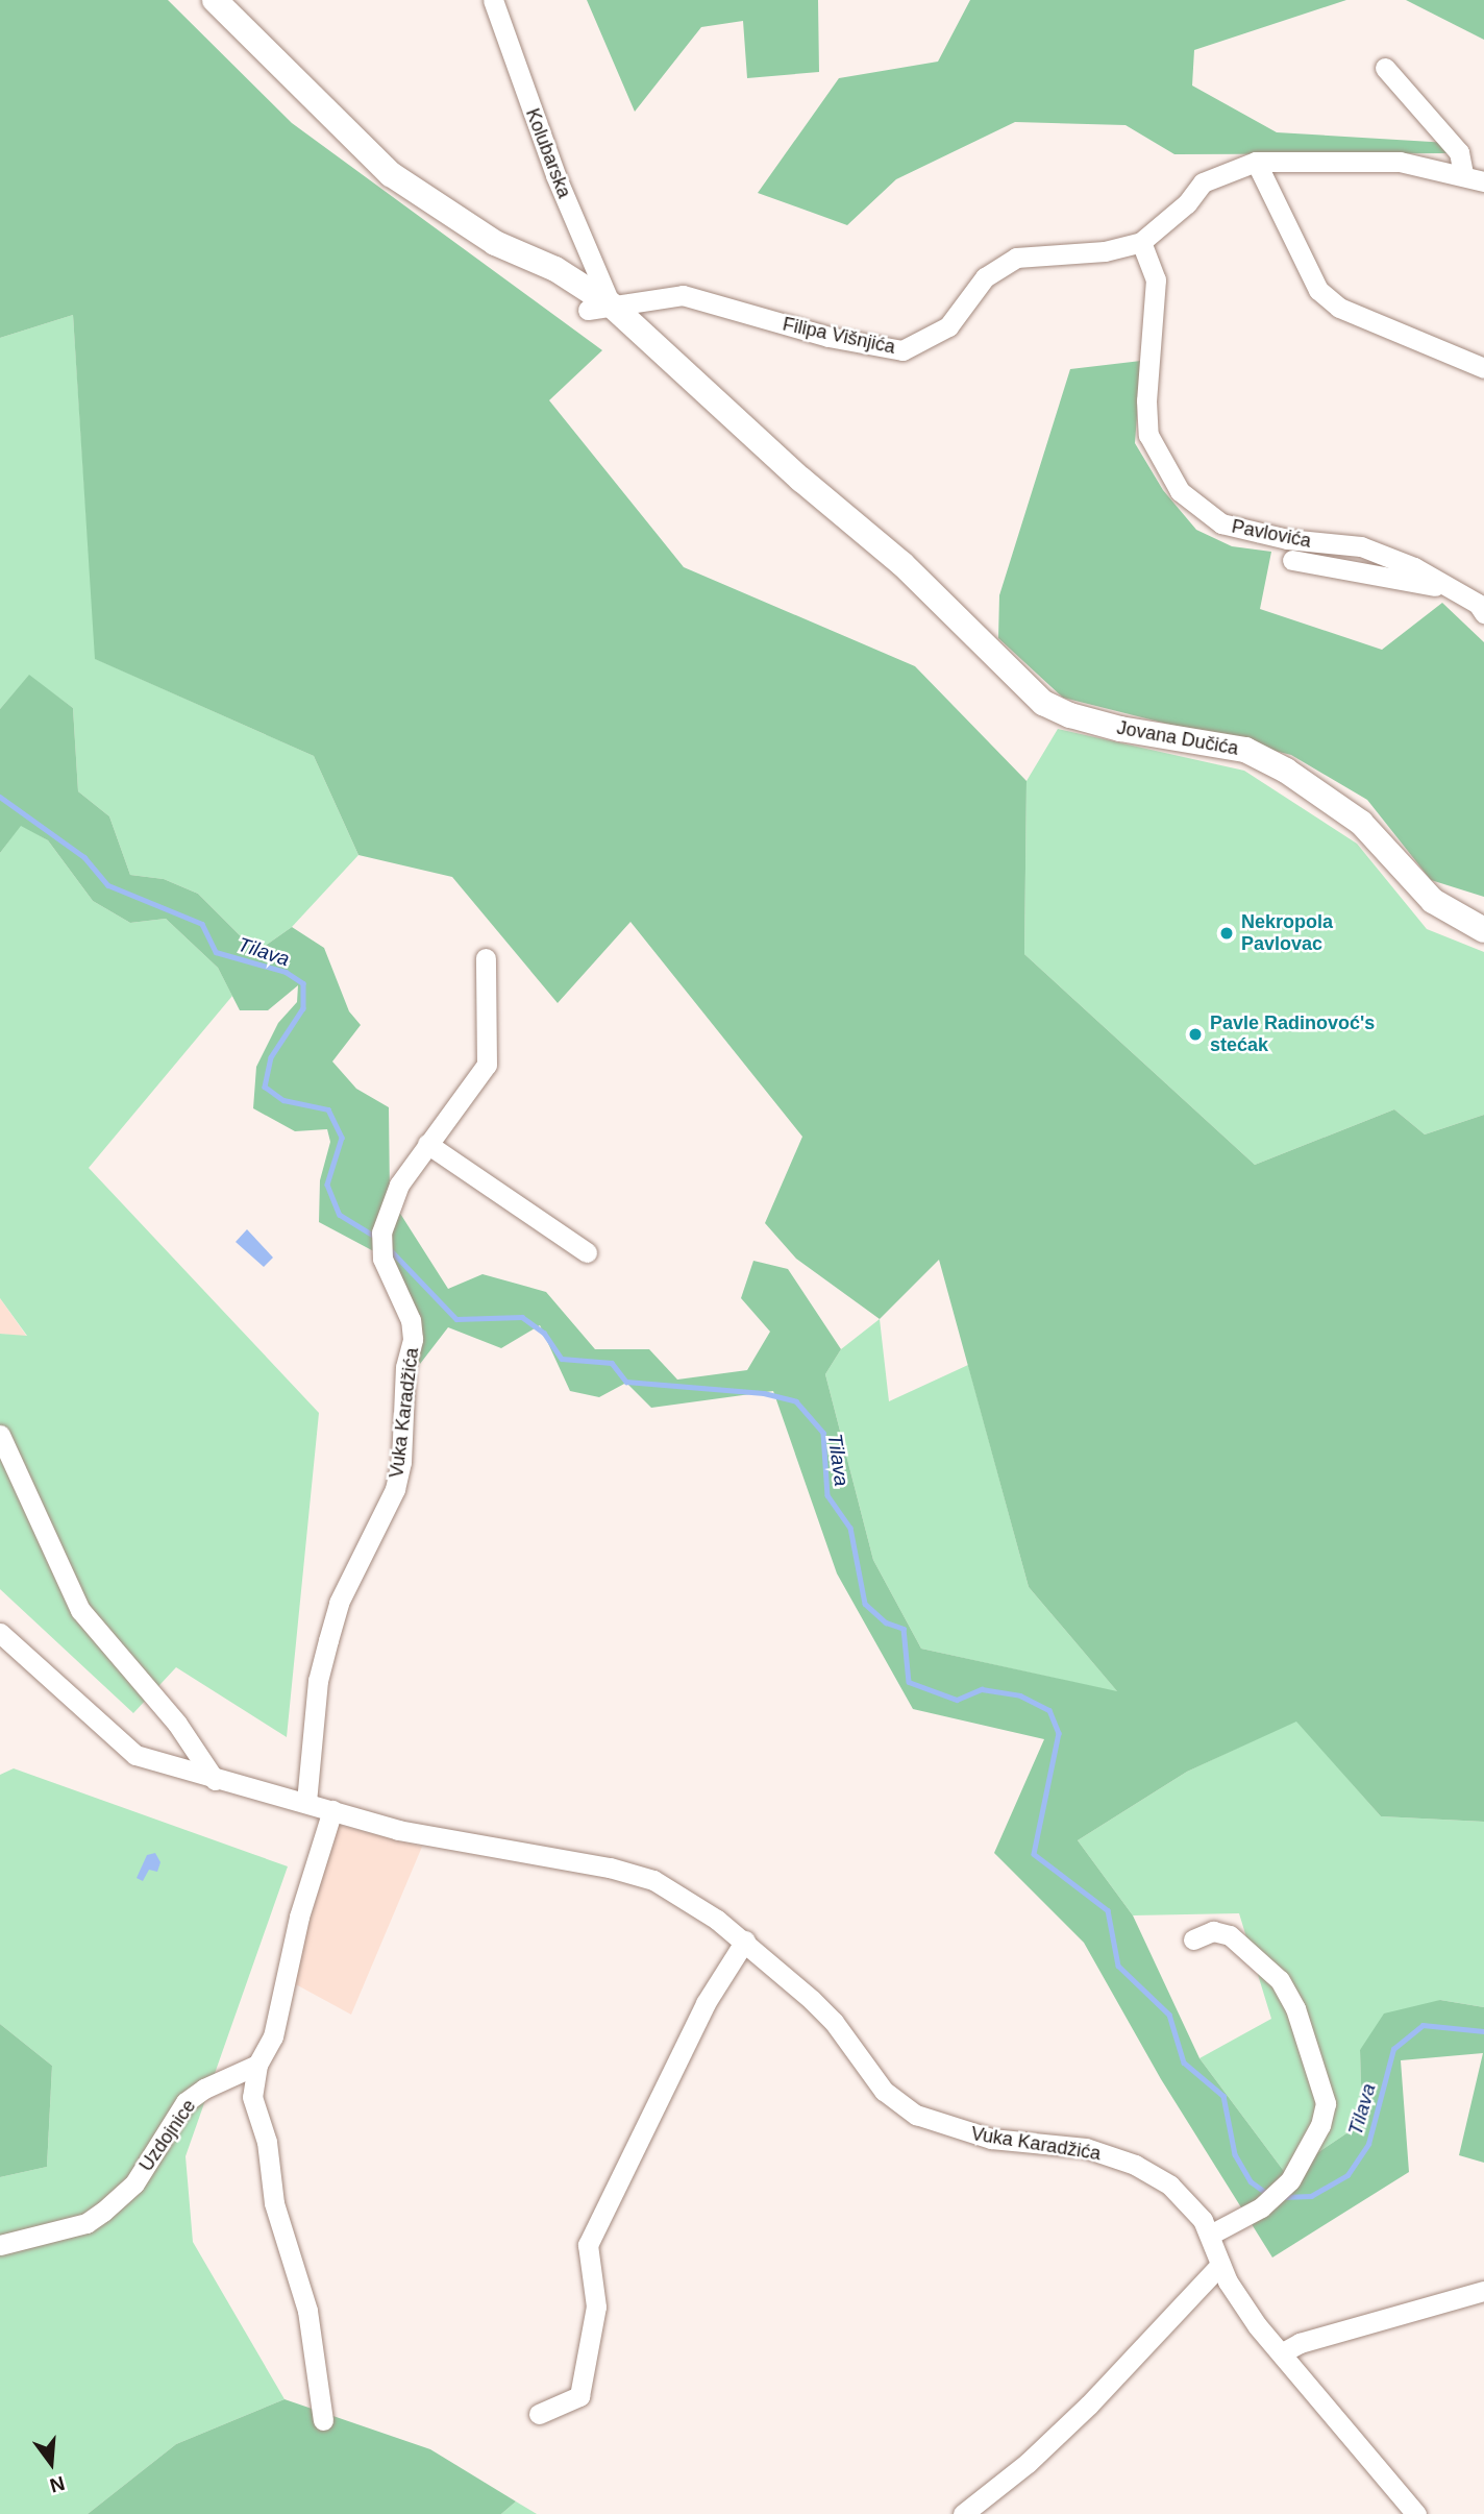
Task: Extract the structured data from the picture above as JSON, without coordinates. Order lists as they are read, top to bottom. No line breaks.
{"streets":{"main road":["Jovana Dučića"],"street":["Kolubarska","Filipa Višnjića","Pavlovića","Vuka Karadžića","Uzdojnice"]},"crossings":[["Kolubarska","Filipa Višnjića"],["Kolubarska","Jovana Dučića"],["Filipa Višnjića","Pavlovića"],["Filipa Višnjića","Jovana Dučića"]],"water":["Tilava"],"places":["Nekropola Pavlovac","Pavle Radinovoć's stećak"],"north":"bottom"}
